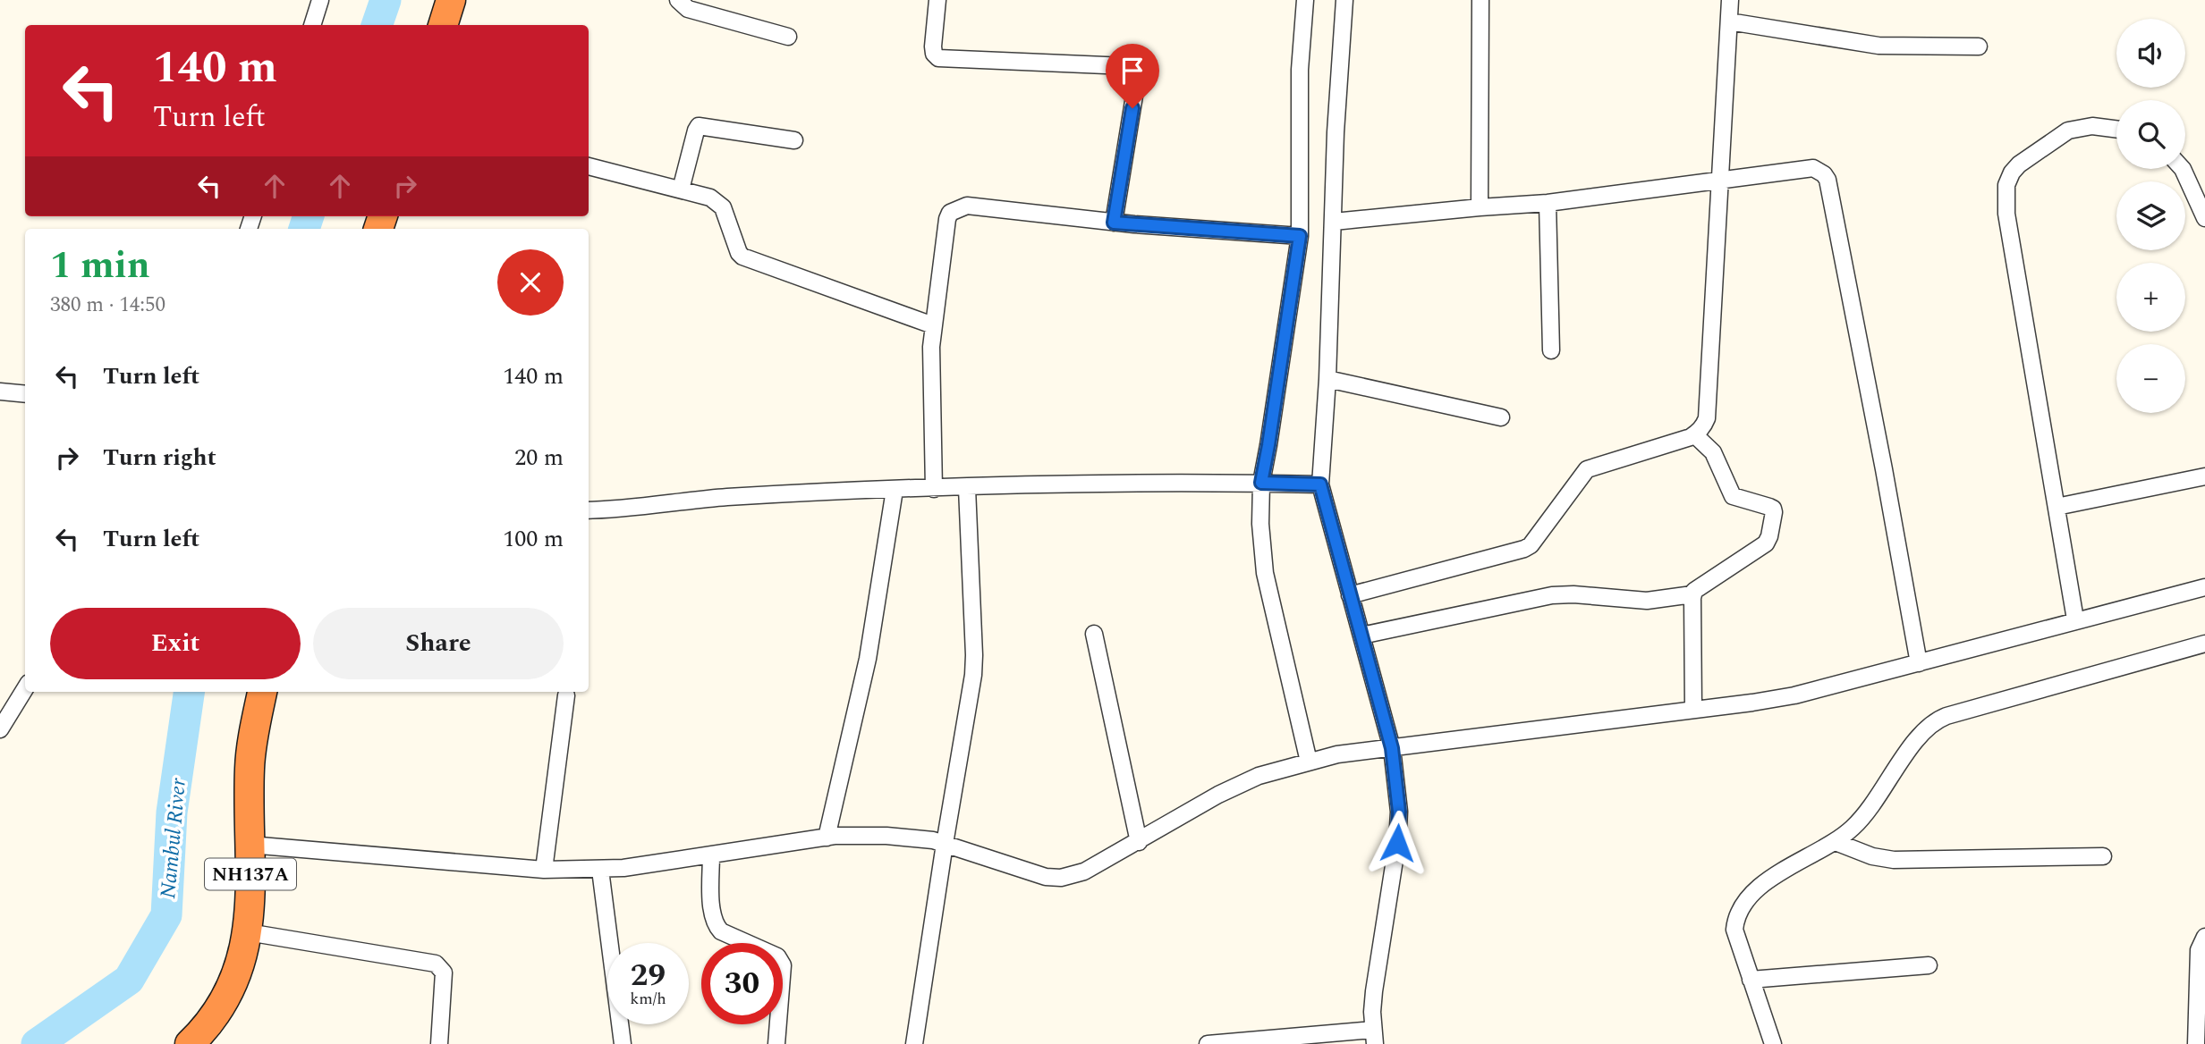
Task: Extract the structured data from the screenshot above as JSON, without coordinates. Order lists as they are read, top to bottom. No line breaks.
{"streets":{"highway":["NH137A"]},"water":["Nambul River"],"page":{"map_buttons":["+","−"],"turn":["140 m","Turn left"],"heading":["1 min","380 m · 14:50"],"list":[{"name":"Turn left","value":"140 m"},{"name":"Turn right","value":"20 m"},{"name":"Turn left","value":"100 m"}],"buttons":["Exit","Share"],"speed":"29 km/h","limit":"30"}}
